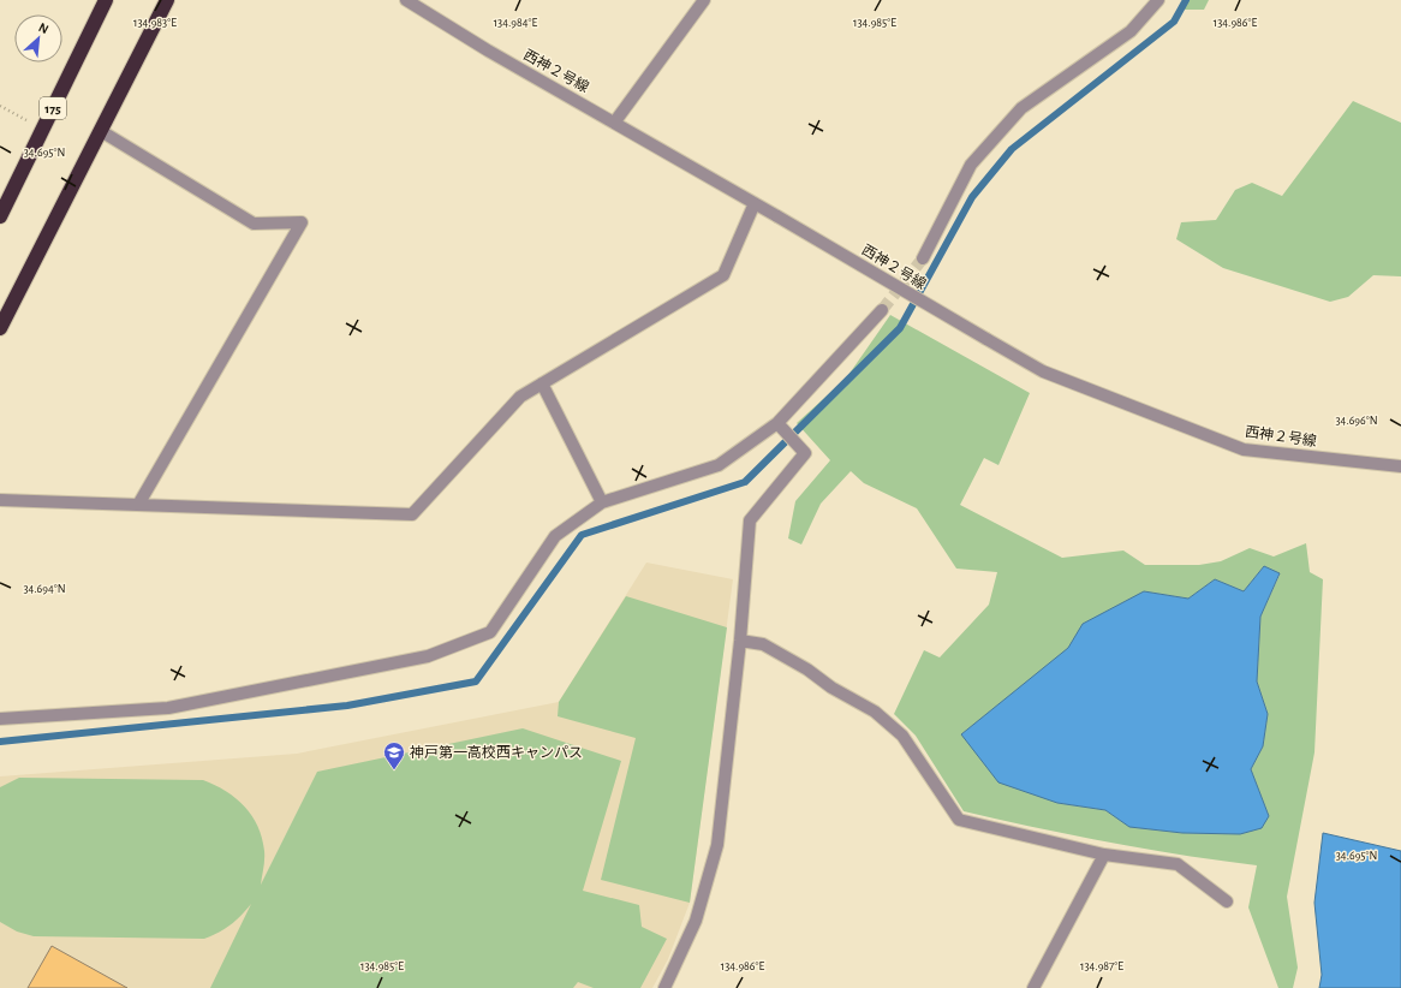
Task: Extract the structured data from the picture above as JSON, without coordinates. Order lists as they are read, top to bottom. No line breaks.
{"streets":{"highway":["175"],"street":["西神２号線"]},"places":{"school or university":["神戸第一高校西キャンパス"]},"north":"top right","coordinates":["134.983°E","134.984°E","134.985°E","134.986°E","34.695°N","34.696°N","34.694°N","134.987°E"]}
